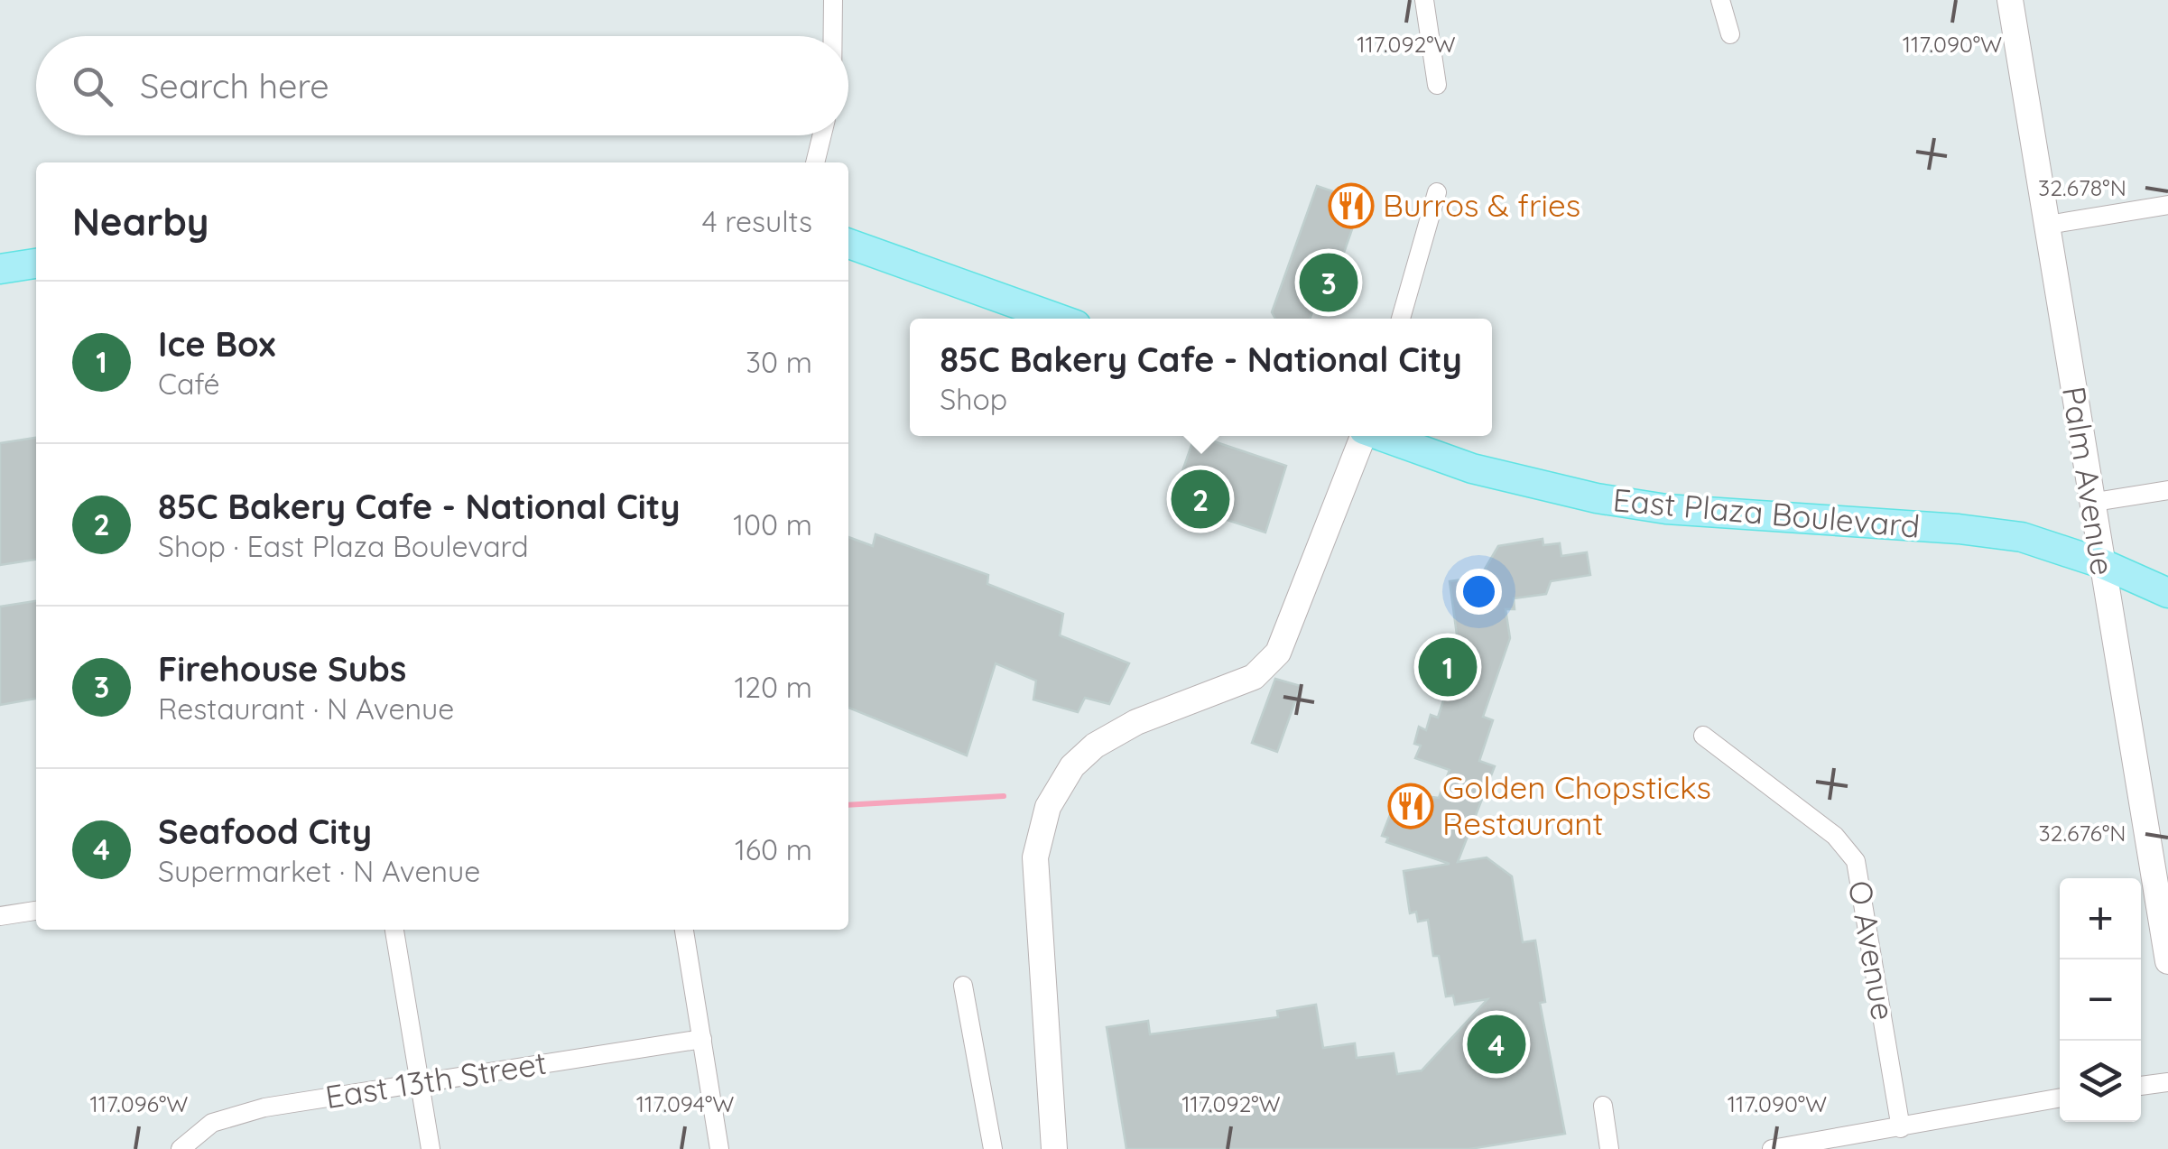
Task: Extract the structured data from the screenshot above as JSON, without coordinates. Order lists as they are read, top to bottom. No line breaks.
{"streets":{"main road":["East Plaza Boulevard"],"street":["Palm Avenue","O Avenue","East 13th Street"]},"crossings":[["Palm Avenue","East Plaza Boulevard"]],"places":{"restaurant":["Burros & fries","Golden Chopsticks Restaurant"]},"page":{"search":"Search here","heading":["Nearby","4 results"],"pins":["3","2","1","4"],"list":[{"mark":"1","name":"Ice Box","note":"Café","value":"30 m"},{"mark":"2","name":"85C Bakery Cafe - National City","note":"Shop · East Plaza Boulevard","value":"100 m"},{"mark":"3","name":"Firehouse Subs","note":"Restaurant · N Avenue","value":"120 m"},{"mark":"4","name":"Seafood City","note":"Supermarket · N Avenue","value":"160 m"}],"popup":["85C Bakery Cafe - National City","Shop"],"map_buttons":["+","−"]},"coordinates":["117.092°W","117.090°W","32.678°N","32.676°N","117.096°W","117.094°W"]}
